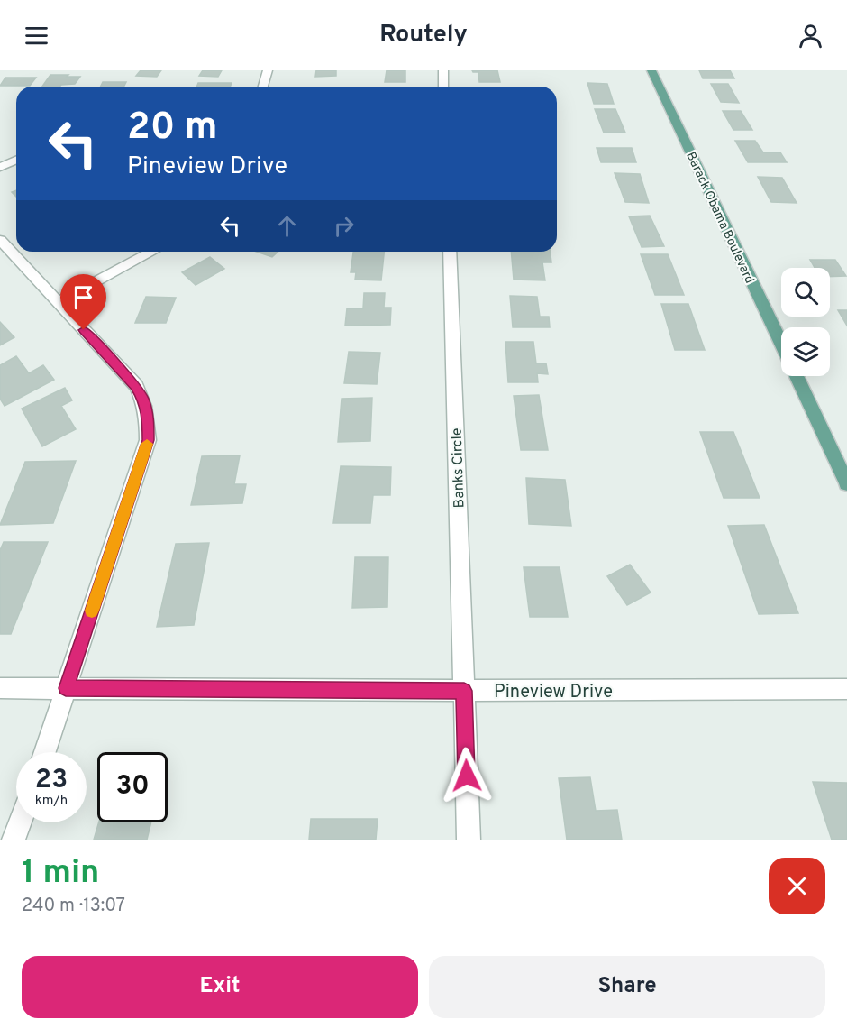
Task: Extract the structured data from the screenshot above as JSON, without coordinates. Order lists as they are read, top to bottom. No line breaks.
{"streets":{"main road":["Barack Obama Boulevard"],"street":["Banks Circle","Pineview Drive"]},"crossings":[["Banks Circle","Pineview Drive"]],"page":{"header":"Routely","turn":["20 m","Pineview Drive"],"speed":"23 km/h","limit":"30","heading":["1 min","240 m · 13:07"],"buttons":["Exit","Share"]}}
